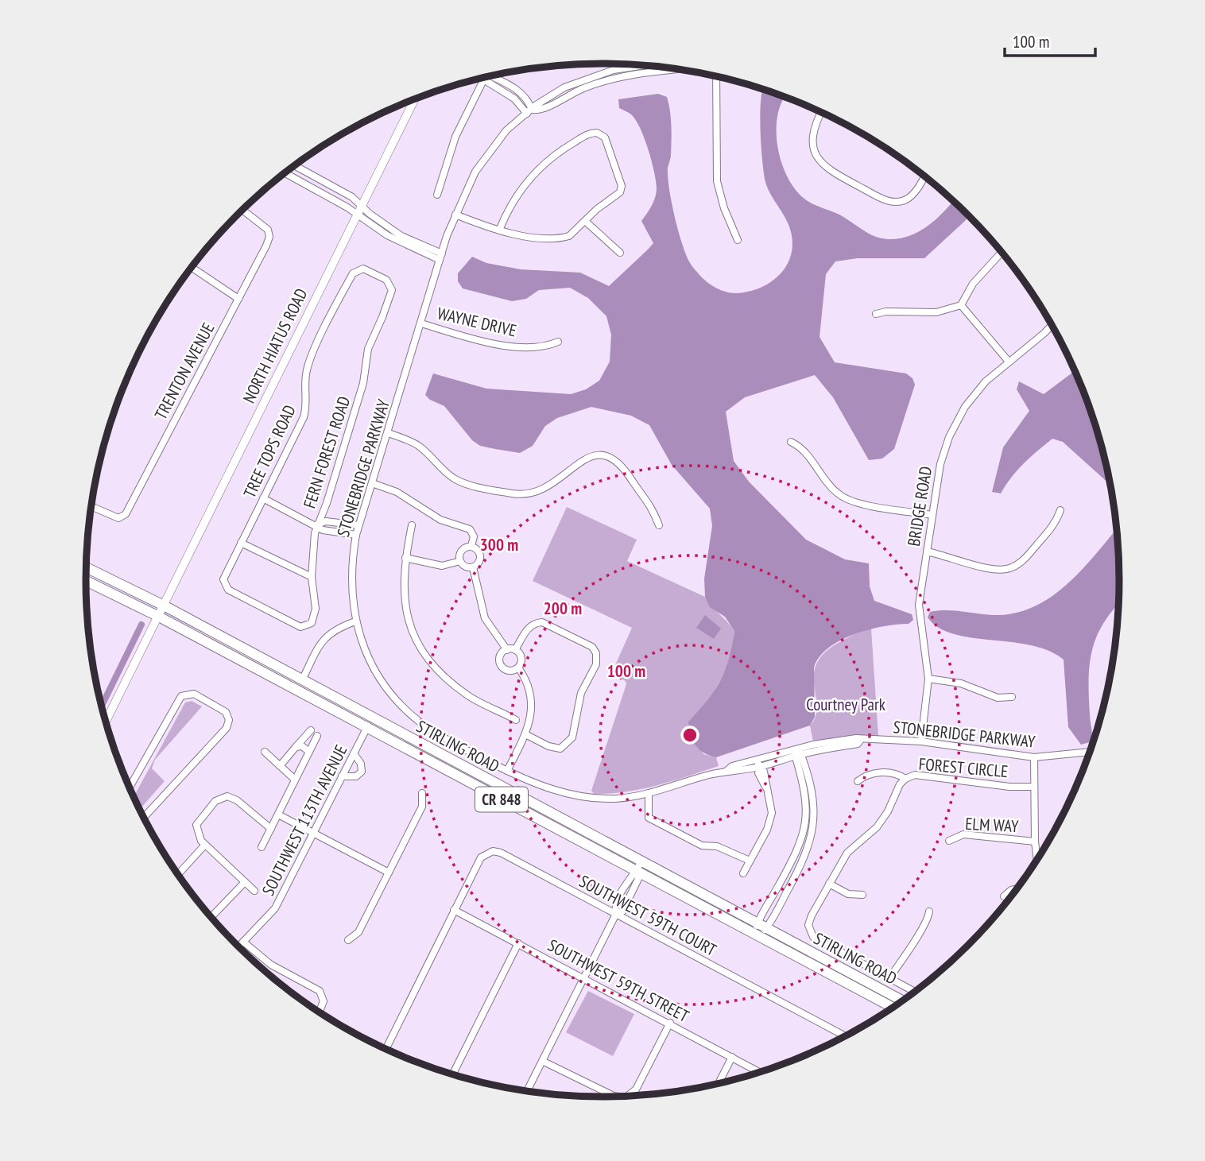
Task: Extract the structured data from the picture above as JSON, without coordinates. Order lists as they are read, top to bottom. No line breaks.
{"streets":{"main road":["STIRLING ROAD","CR 848"],"street":["WAYNE DRIVE","NORTH HIATUS ROAD","TRENTON AVENUE","TREE TOPS ROAD","FERN FOREST ROAD","STONEBRIDGE PARKWAY","BRIDGE ROAD","FOREST CIRCLE","SOUTHWEST 113TH AVENUE","ELM WAY","SOUTHWEST 59TH COURT","SOUTHWEST 59TH STREET"]},"crossings":[["WAYNE DRIVE","STONEBRIDGE PARKWAY"],["NORTH HIATUS ROAD","STIRLING ROAD"],["TREE TOPS ROAD","FERN FOREST ROAD"],["STONEBRIDGE PARKWAY","BRIDGE ROAD"],["STIRLING ROAD","SOUTHWEST 113TH AVENUE"],["SOUTHWEST 59TH COURT","SOUTHWEST 59TH STREET"]],"parks":["Courtney Park"],"scale_bar":"100 m","rings":["300 m","200 m","100 m"]}
